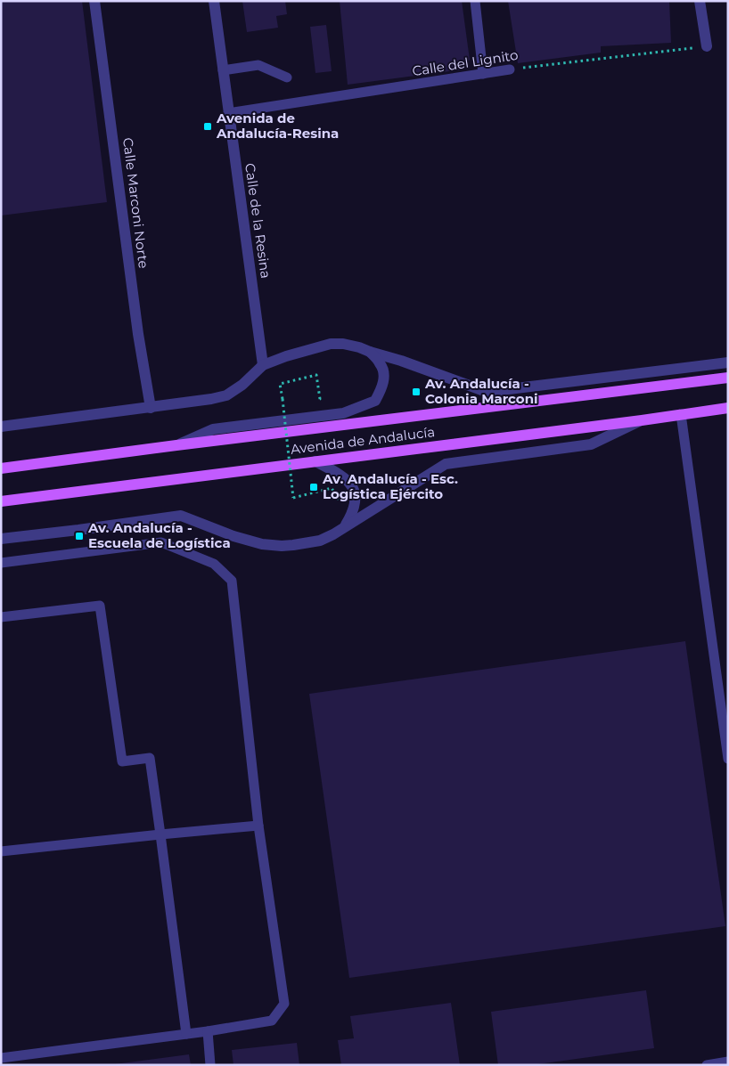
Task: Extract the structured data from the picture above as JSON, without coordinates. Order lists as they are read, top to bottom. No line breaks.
{"streets":{"main road":["Avenida de Andalucía"],"street":["Calle Marconi Norte","Calle de la Resina"],"lane":["Calle del Lignito"]},"crossings":[["Calle del Lignito","Calle de la Resina"]],"places":{"transit":["Avenida de Andalucía-Resina","Av. Andalucía - Colonia Marconi","Av. Andalucía - Esc. Logística Ejército","Av. Andalucía - Escuela de Logística"]}}
